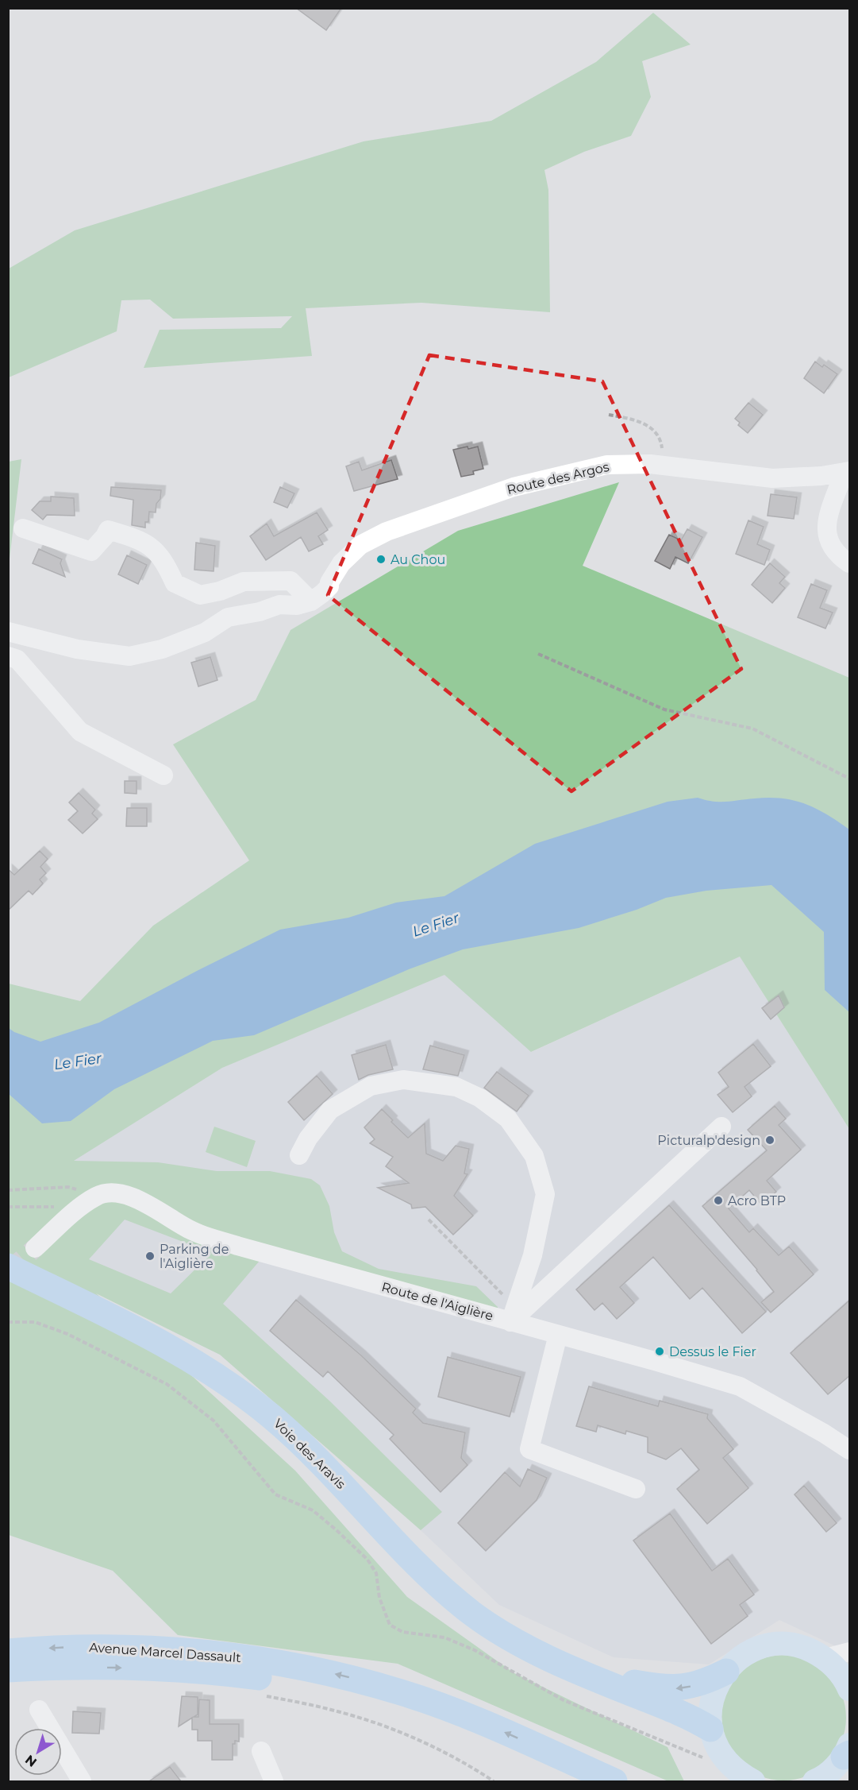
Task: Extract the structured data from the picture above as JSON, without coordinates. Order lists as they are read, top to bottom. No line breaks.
{"streets":{"highway":["Voie des Aravis","Avenue Marcel Dassault"],"street":["Route des Argos","Route de l'Aiglière"]},"water":["Le Fier"],"places":["Au Chou","Picturalp'design","Acro BTP","Parking de l'Aiglière","Dessus le Fier"],"north":"bottom left"}
